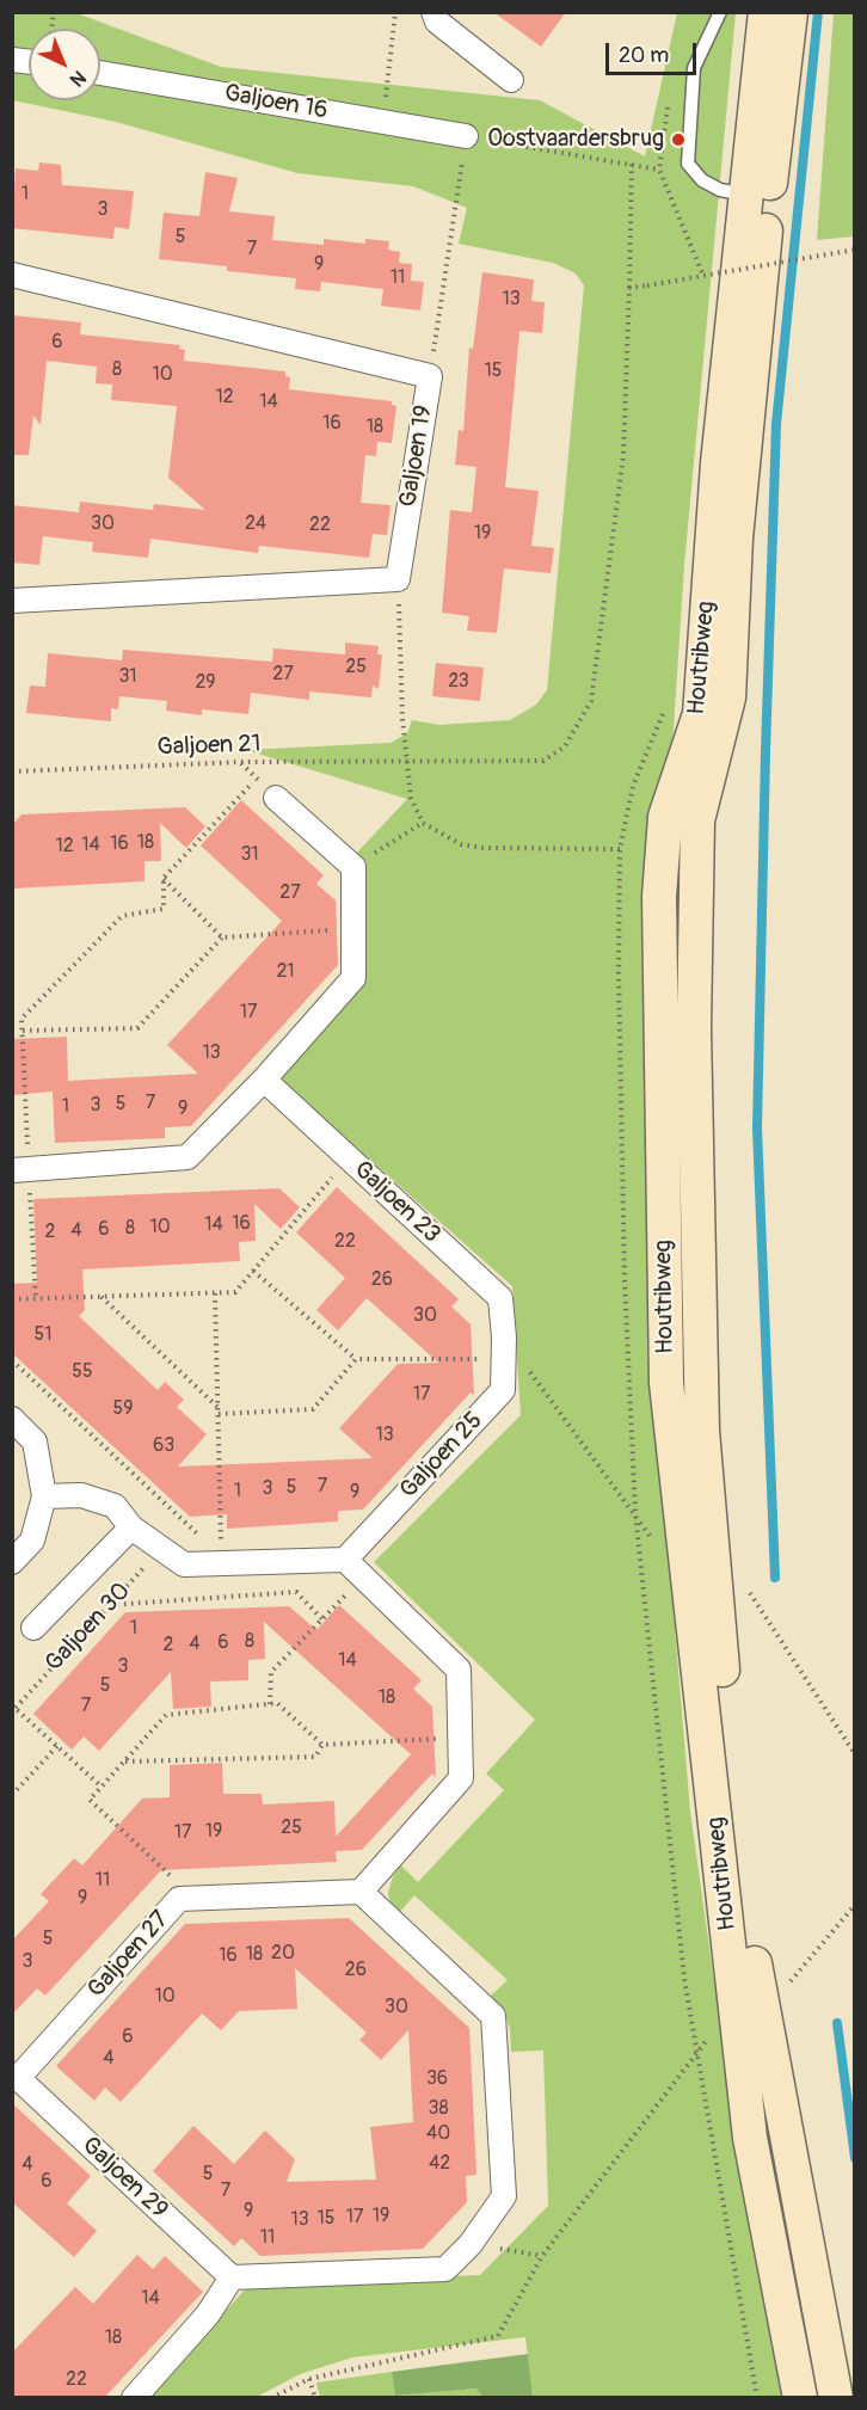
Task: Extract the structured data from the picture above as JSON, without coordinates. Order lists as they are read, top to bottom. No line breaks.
{"streets":{"main road":["Houtribweg"],"street":["Galjoen 16","Galjoen 19","Galjoen 23","Galjoen 25","Galjoen 30","Galjoen 27","Galjoen 29"],"path":["Galjoen 21"]},"crossings":[["Galjoen 23","Galjoen 25"],["Galjoen 27","Galjoen 29"]],"places":["Oostvaardersbrug"],"house_numbers":["1","3","5","7","9","11","13","6","8","15","10","12","14","16","18","30","24","22","19","25","27","31","23","29","18","16","14","12","31","27","21","17","13","7","5","3","1","9","16","14","10","8","6","4","2","22","26","30","51","55","17","59","13","63","7","5","3","1","9","1","8","6","4","2","14","3","5","18","7","25","19","17","11","9","5","20","18","16","3","26","10","30","6","4","36","38","40","42","4","5","6","7","9","19","17","15","13","11","14","18","22"],"scale_bar":"20 m","north":"bottom right"}
